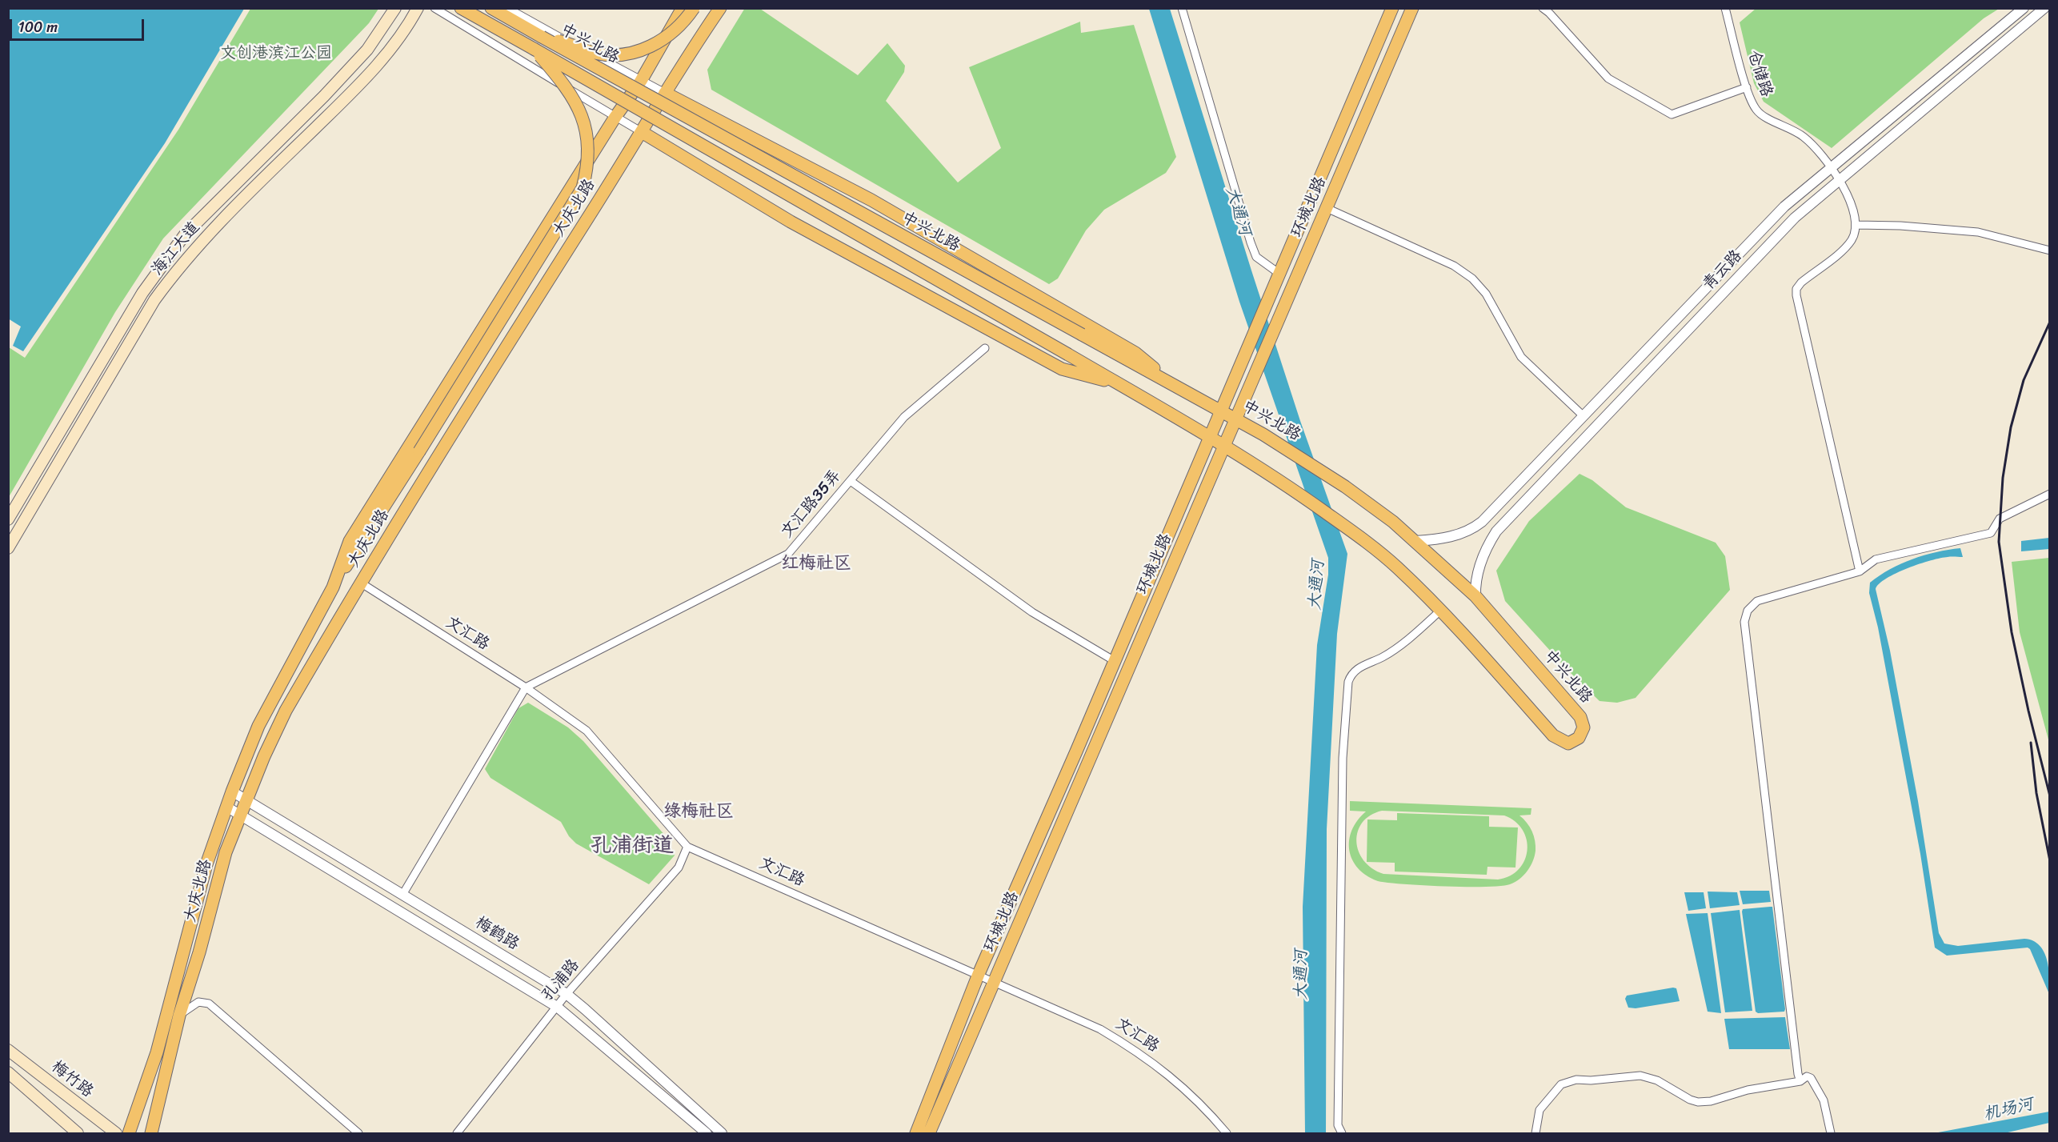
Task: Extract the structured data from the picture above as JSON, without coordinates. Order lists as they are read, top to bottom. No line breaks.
{"streets":{"main road":["中兴北路","环城北路","大庆北路","海江大道","梅竹路"],"street":["仓储路","青云路","文汇路35弄","文汇路","梅鹤路","孔浦路"]},"crossings":[["中兴北路","环城北路"],["中兴北路","青云路"],["仓储路","青云路"],["环城北路","文汇路"],["大庆北路","文汇路"],["大庆北路","梅鹤路"],["文汇路35弄","文汇路"],["文汇路","孔浦路"],["梅鹤路","孔浦路"]],"districts":["红梅社区","绿梅社区","孔浦街道"],"water":["大通河","机场河"],"parks":["文创港滨江公园"],"scale_bar":"100 m"}
